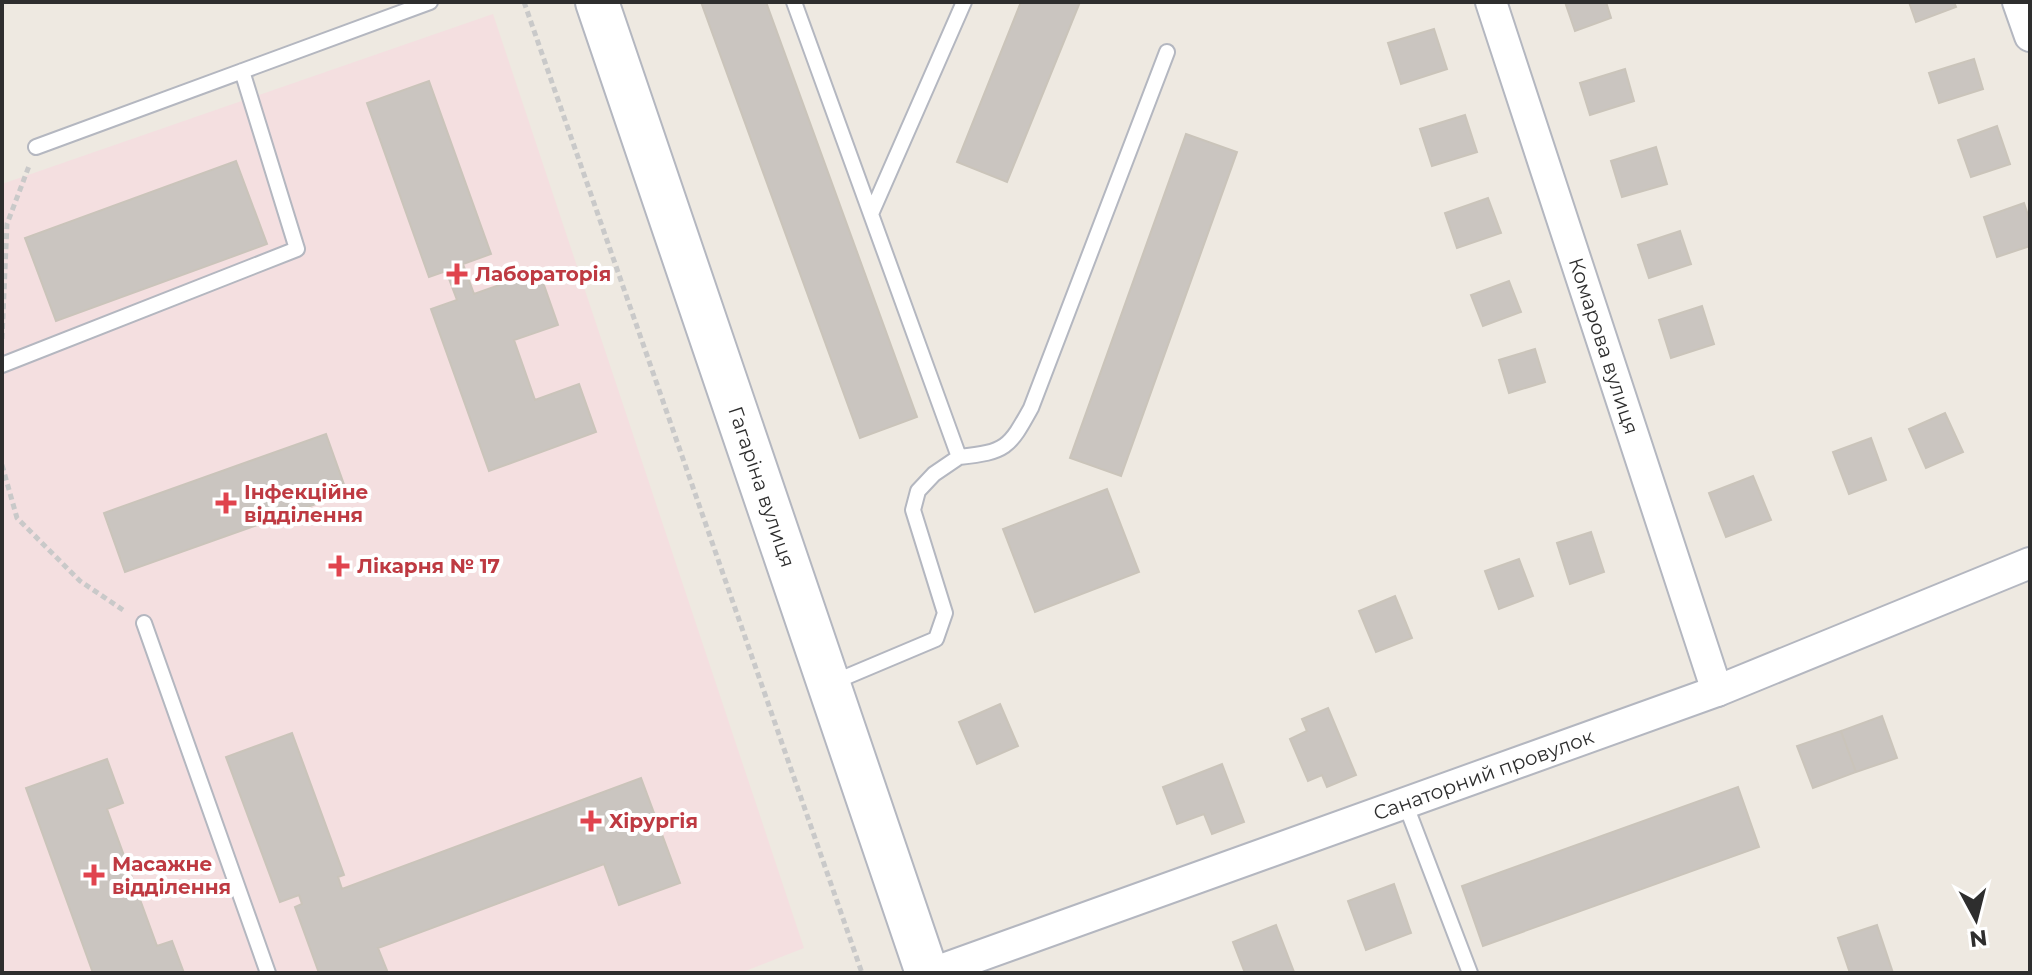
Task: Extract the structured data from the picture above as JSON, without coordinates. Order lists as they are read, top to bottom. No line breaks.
{"streets":{"main road":["Гагаріна вулиця"],"street":["Комарова вулиця","Санаторний провулок"]},"crossings":[["Комарова вулиця","Санаторний провулок"],["Гагаріна вулиця","Санаторний провулок"]],"places":{"health":["Лабораторія","Інфекційне відділення","Лікарня № 17","Хірургія","Масажне відділення"]},"north":"bottom"}
